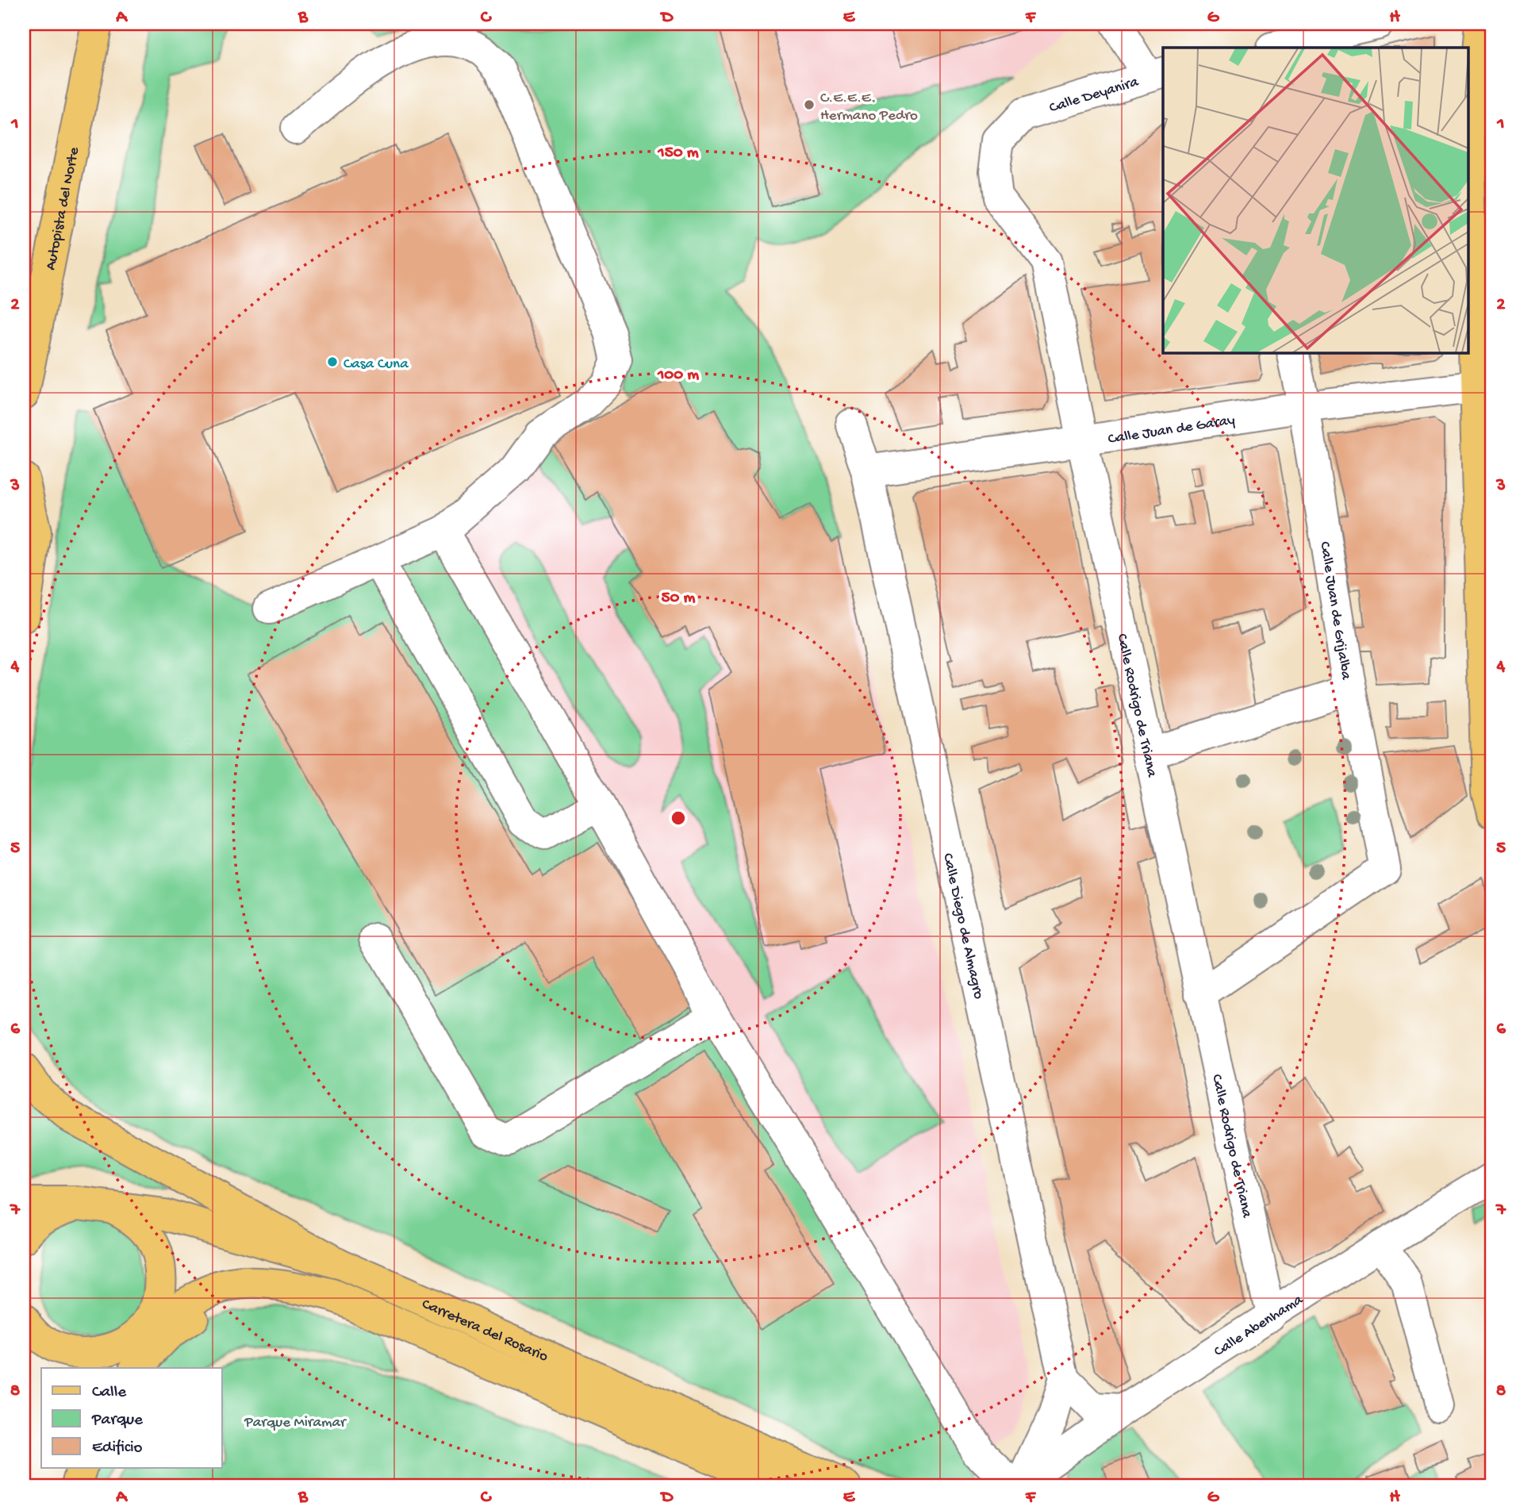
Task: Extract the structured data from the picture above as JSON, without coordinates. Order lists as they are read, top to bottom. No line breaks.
{"streets":{"main road":["Autopista del Norte","Carretera del Rosario"],"street":["Calle Deyanira","Calle Juan de Garay","Calle Juan de Grijalba","Calle Rodrigo de Triana","Calle Diego de Almagro","Calle Abenhama"]},"crossings":[["Calle Deyanira","Calle Rodrigo de Triana"],["Calle Juan de Garay","Calle Juan de Grijalba"],["Calle Juan de Garay","Calle Rodrigo de Triana"],["Calle Juan de Garay","Calle Diego de Almagro"],["Calle Juan de Grijalba","Calle Rodrigo de Triana"],["Calle Rodrigo de Triana","Calle Abenhama"],["Calle Diego de Almagro","Calle Abenhama"]],"parks":["Parque Miramar"],"places":["C.E.E.E. Hermano Pedro","Casa Cuna"],"legend":["Calle","Parque","Edificio"],"grid":{"columns":["A","B","C","D","E","F","G","H"],"rows":["1","2","3","4","5","6","7","8"]},"rings":["150 m","100 m","50 m"]}
